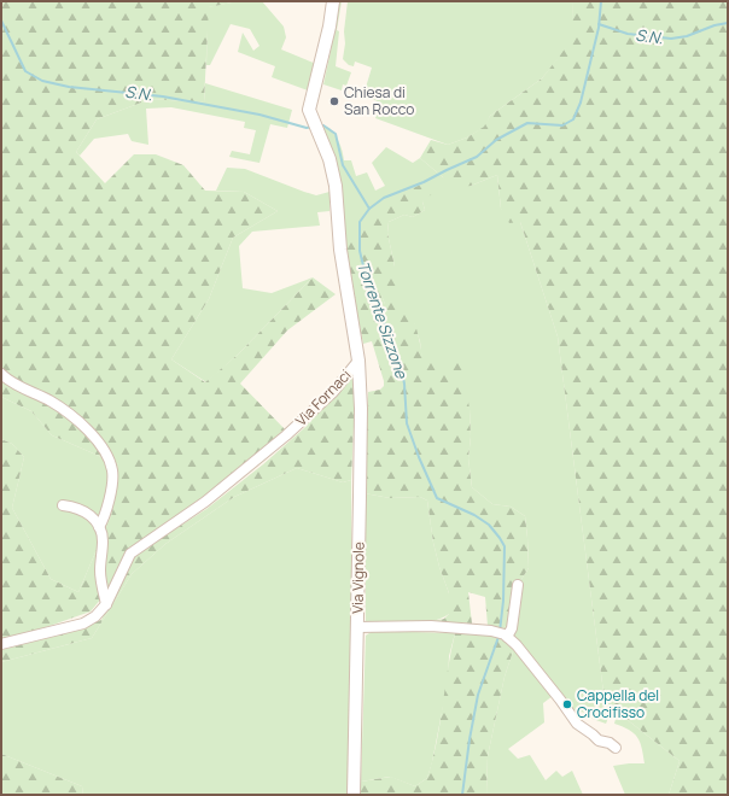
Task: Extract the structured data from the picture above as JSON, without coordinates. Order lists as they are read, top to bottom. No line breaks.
{"streets":{"street":["Via Fornaci","Via Vignole"]},"crossings":[["Via Fornaci","Via Vignole"]],"water":["S.N.","Torrente Sizzone"],"places":["Chiesa di San Rocco","Cappella del Crocifisso"]}
